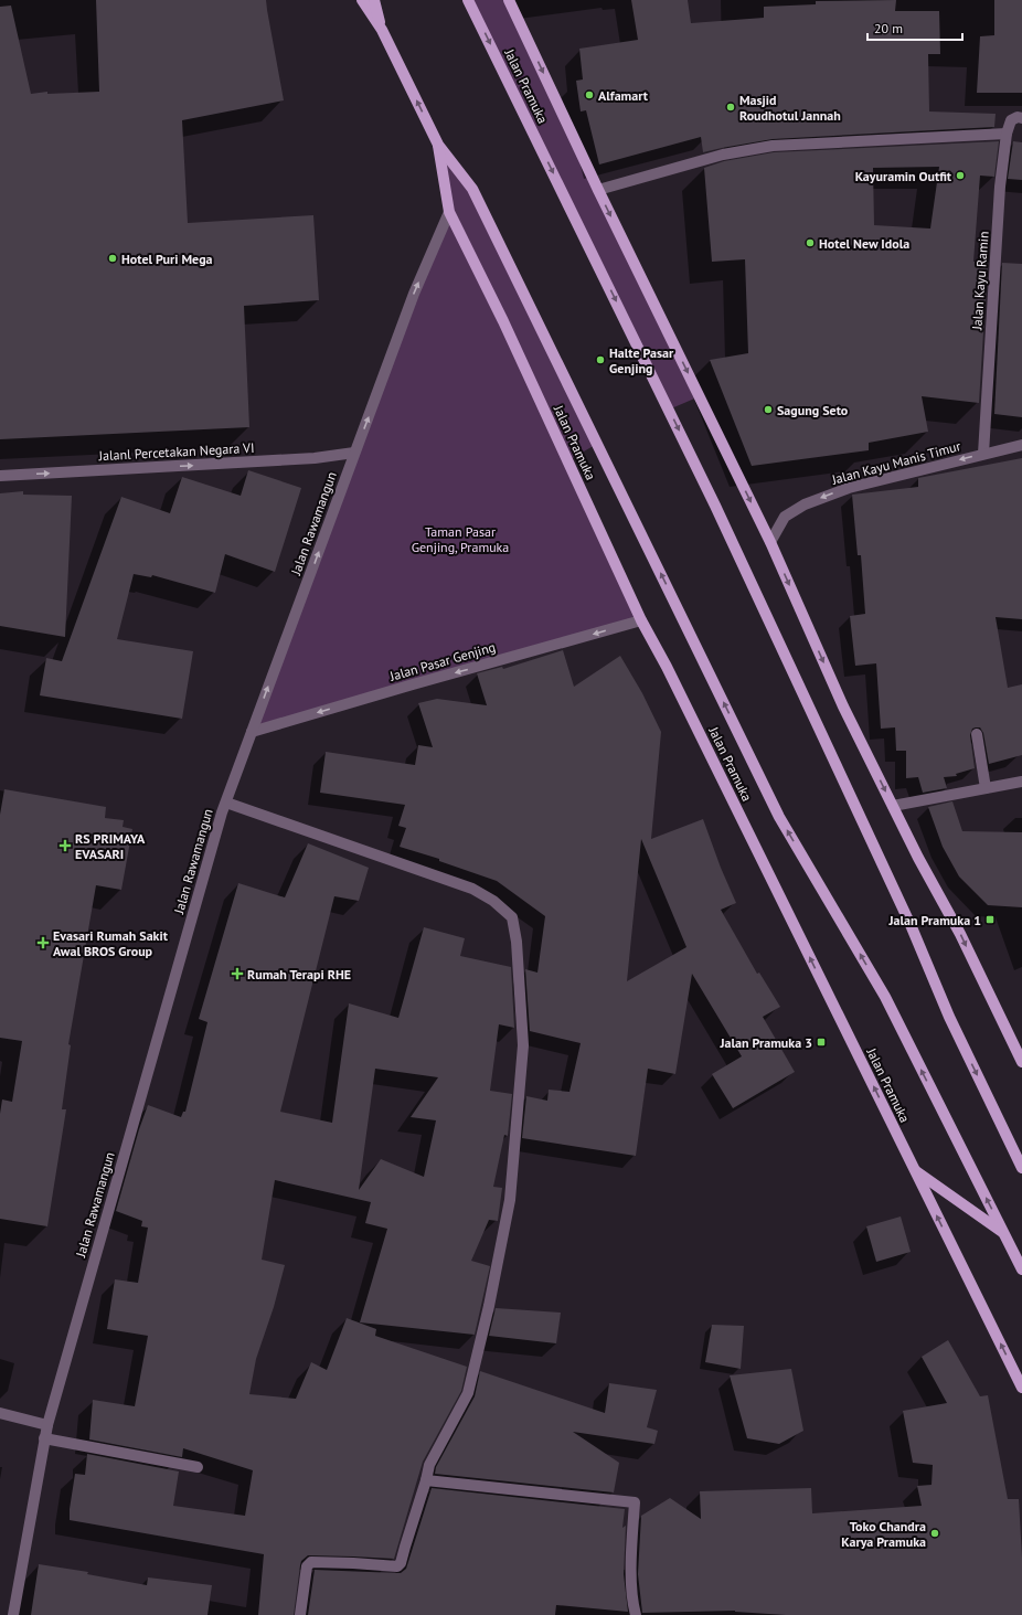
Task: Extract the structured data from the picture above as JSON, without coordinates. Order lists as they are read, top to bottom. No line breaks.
{"streets":{"main road":["Jalan Pramuka"],"street":["Jalan Kayu Ramin","Jalanl Percetakan Negara VI","Jalan Kayu Manis Timur","Jalan Rawamangun","Jalan Pasar Genjing"]},"crossings":[["Jalan Pramuka","Jalan Kayu Manis Timur"],["Jalan Pramuka","Jalan Rawamangun"],["Jalan Pramuka","Jalan Pasar Genjing"],["Jalan Kayu Ramin","Jalan Kayu Manis Timur"],["Jalanl Percetakan Negara VI","Jalan Rawamangun"],["Jalan Rawamangun","Jalan Pasar Genjing"]],"one_way":["Jalanl Percetakan Negara VI","Jalan Kayu Manis Timur","Jalan Rawamangun","Jalan Pasar Genjing"],"parks":["Taman Pasar Genjing, Pramuka"],"places":{"other":["Alfamart","Masjid Roudhotul Jannah","Kayuramin Outfit","Hotel New Idola","Hotel Puri Mega","Halte Pasar Genjing","Sagung Seto","Toko Chandra Karya Pramuka"],"health":["RS PRIMAYA EVASARI","Evasari Rumah Sakit Awal BROS Group","Rumah Terapi RHE"],"transit":["Jalan Pramuka 1","Jalan Pramuka 3"]},"scale_bar":"20 m"}
